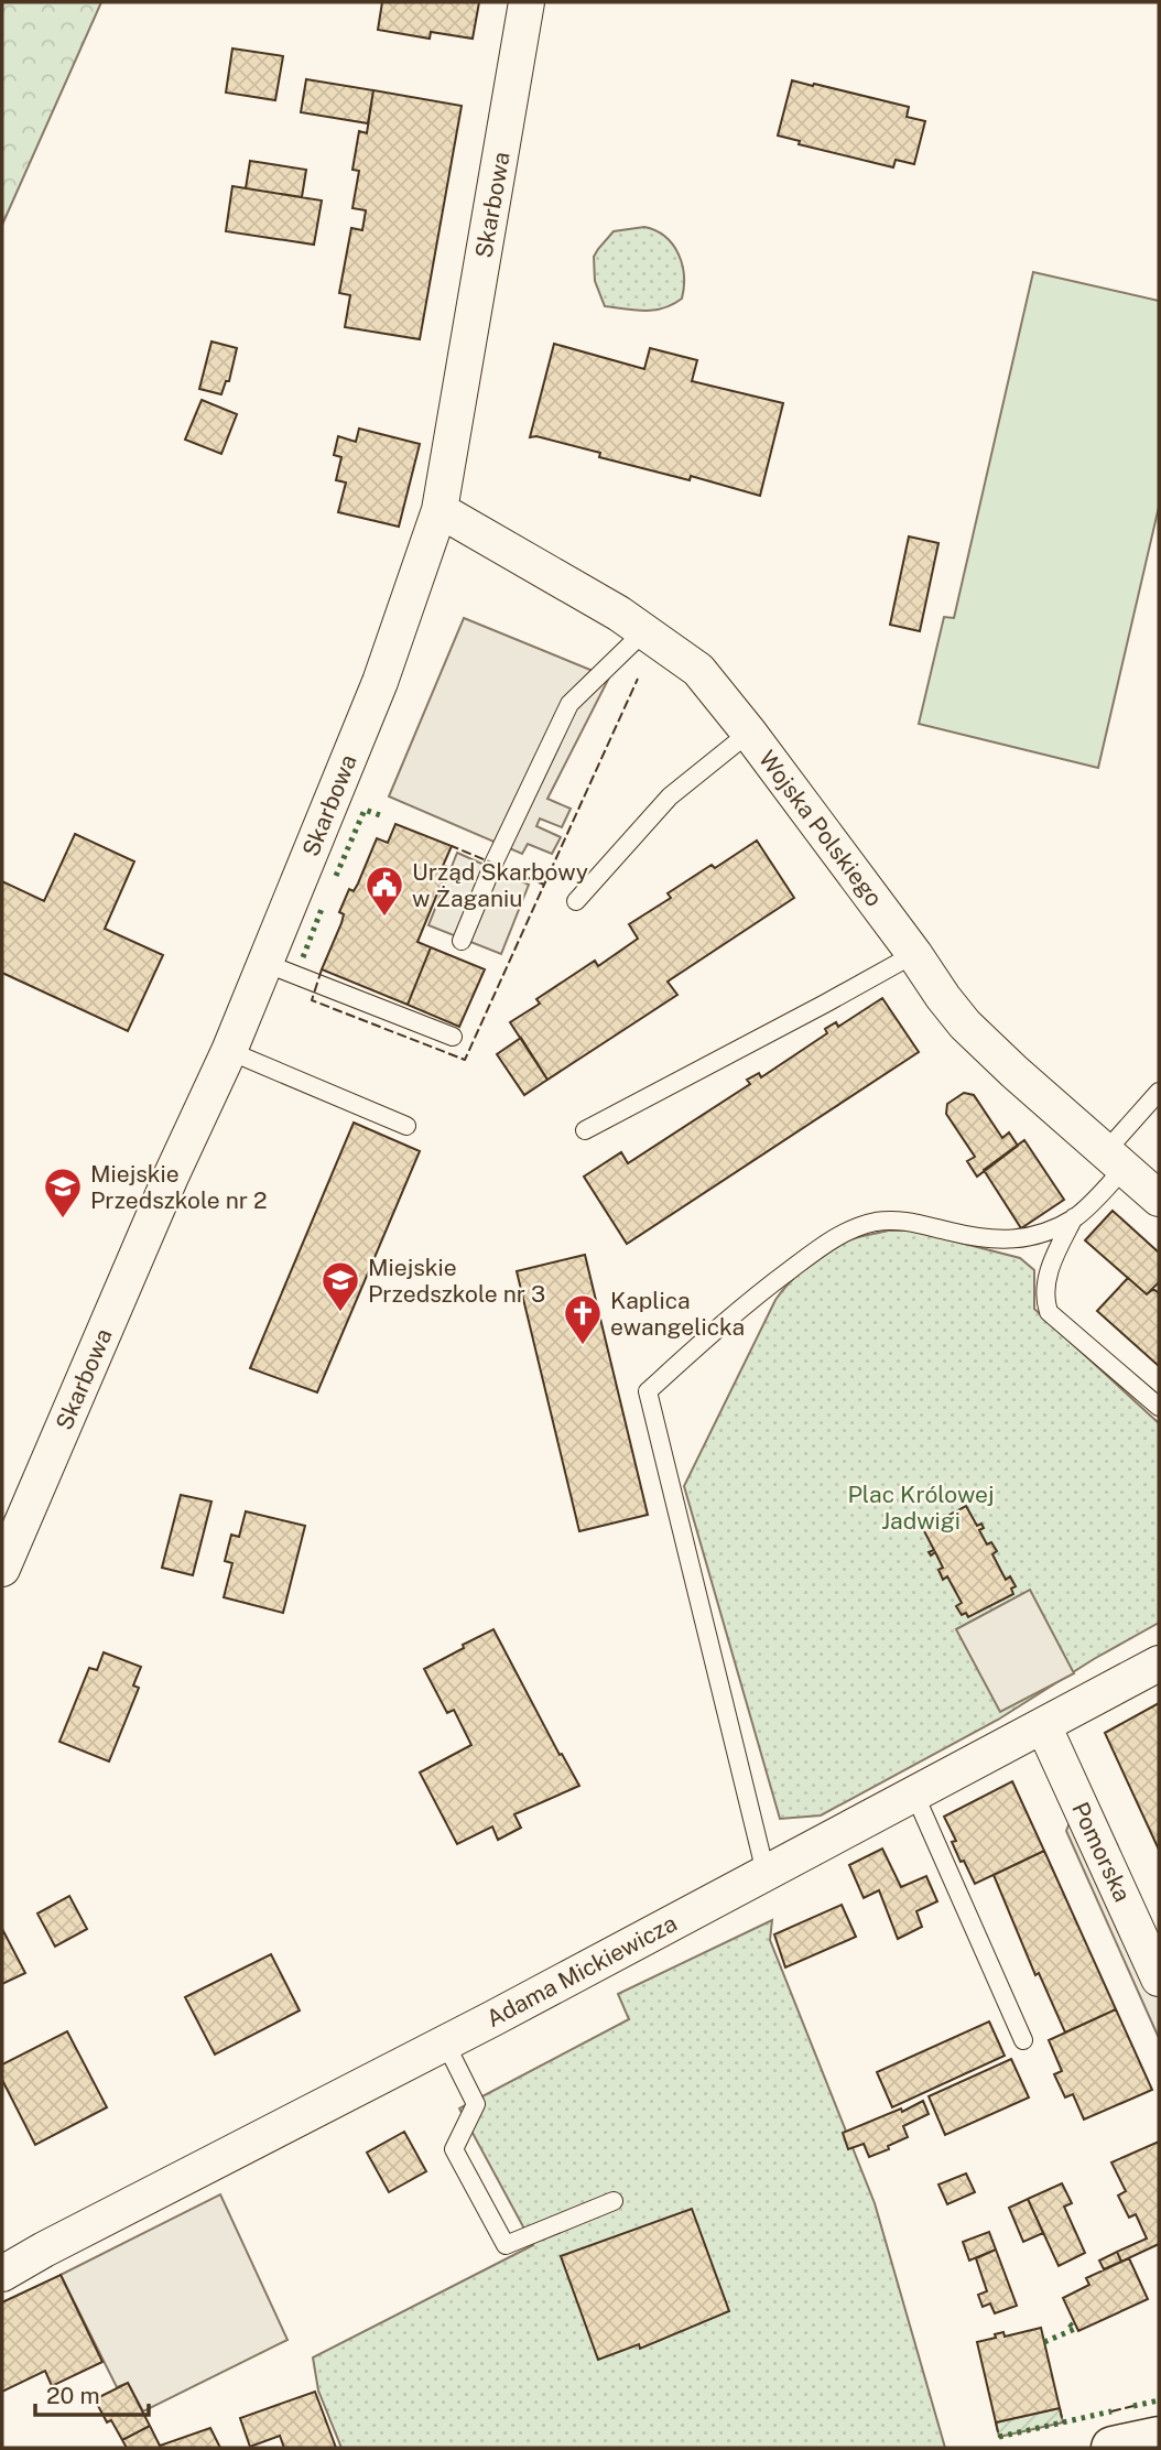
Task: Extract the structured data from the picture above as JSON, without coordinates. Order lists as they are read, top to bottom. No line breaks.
{"streets":{"street":["Skarbowa","Wojska Polskiego","Pomorska","Adama Mickiewicza"]},"crossings":[["Skarbowa","Wojska Polskiego"],["Pomorska","Adama Mickiewicza"]],"parks":["Plac Królowej Jadwigi"],"places":{"public building":["Urząd Skarbowy w Żaganiu"],"school or university":["Miejskie Przedszkole nr 2","Miejskie Przedszkole nr 3"],"church":["Kaplica ewangelicka"]},"scale_bar":"20 m"}
